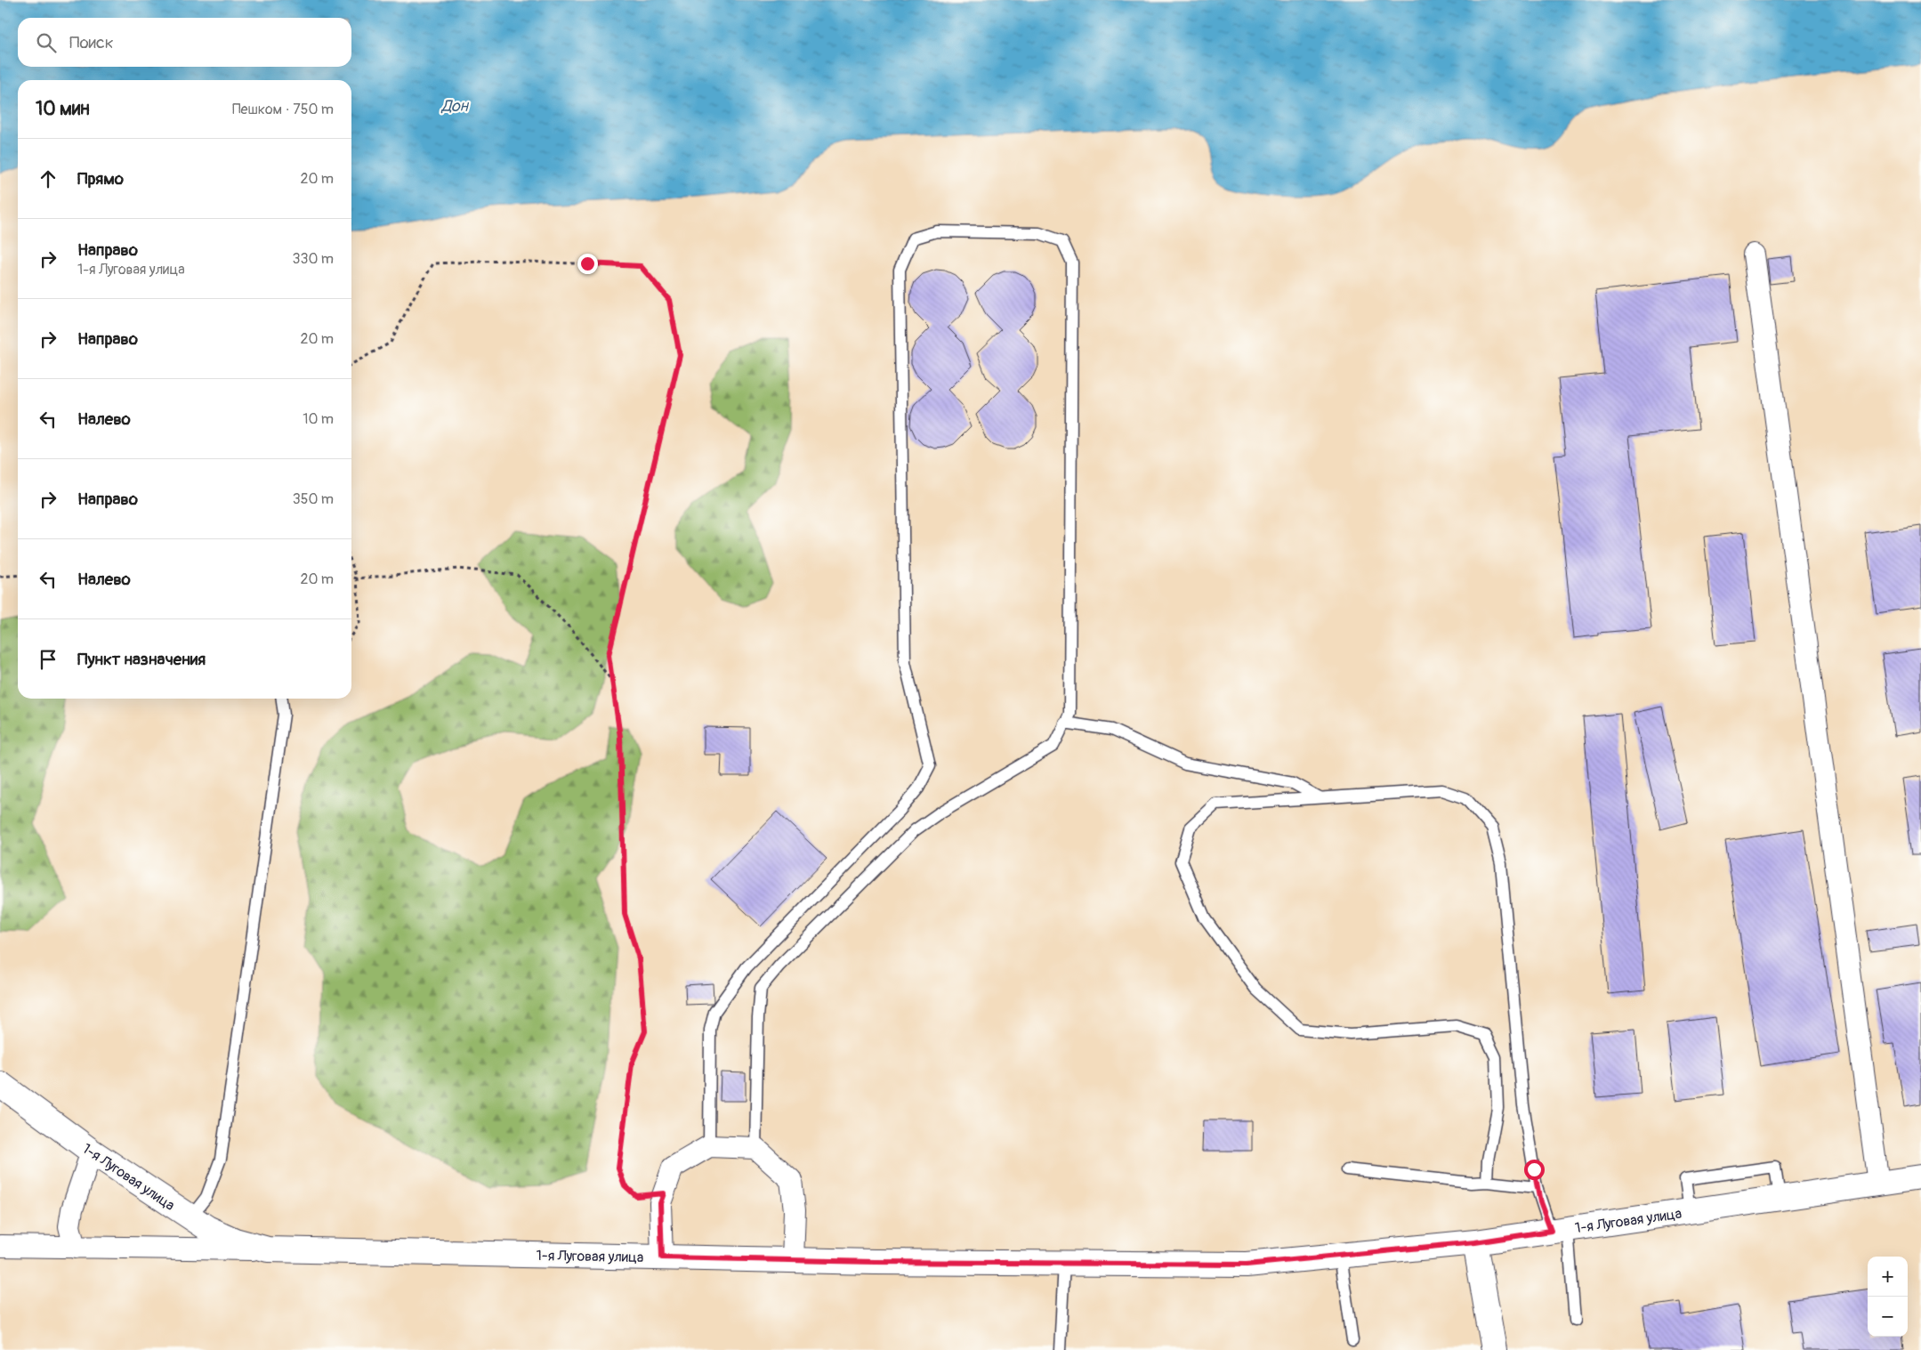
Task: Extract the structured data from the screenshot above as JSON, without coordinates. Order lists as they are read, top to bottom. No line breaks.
{"streets":{"main road":["1-я Луговая улица"]},"water":["Дон"],"page":{"search":"Поиск","heading":["10 мин","Пешком · 750 m"],"list":[["Прямо","20 m"],["Направо","1-я Луговая улица","330 m"],["Направо","20 m"],["Налево","10 m"],["Направо","350 m"],["Налево","20 m"],"Пункт назначения"],"map_buttons":["+","−"]}}
